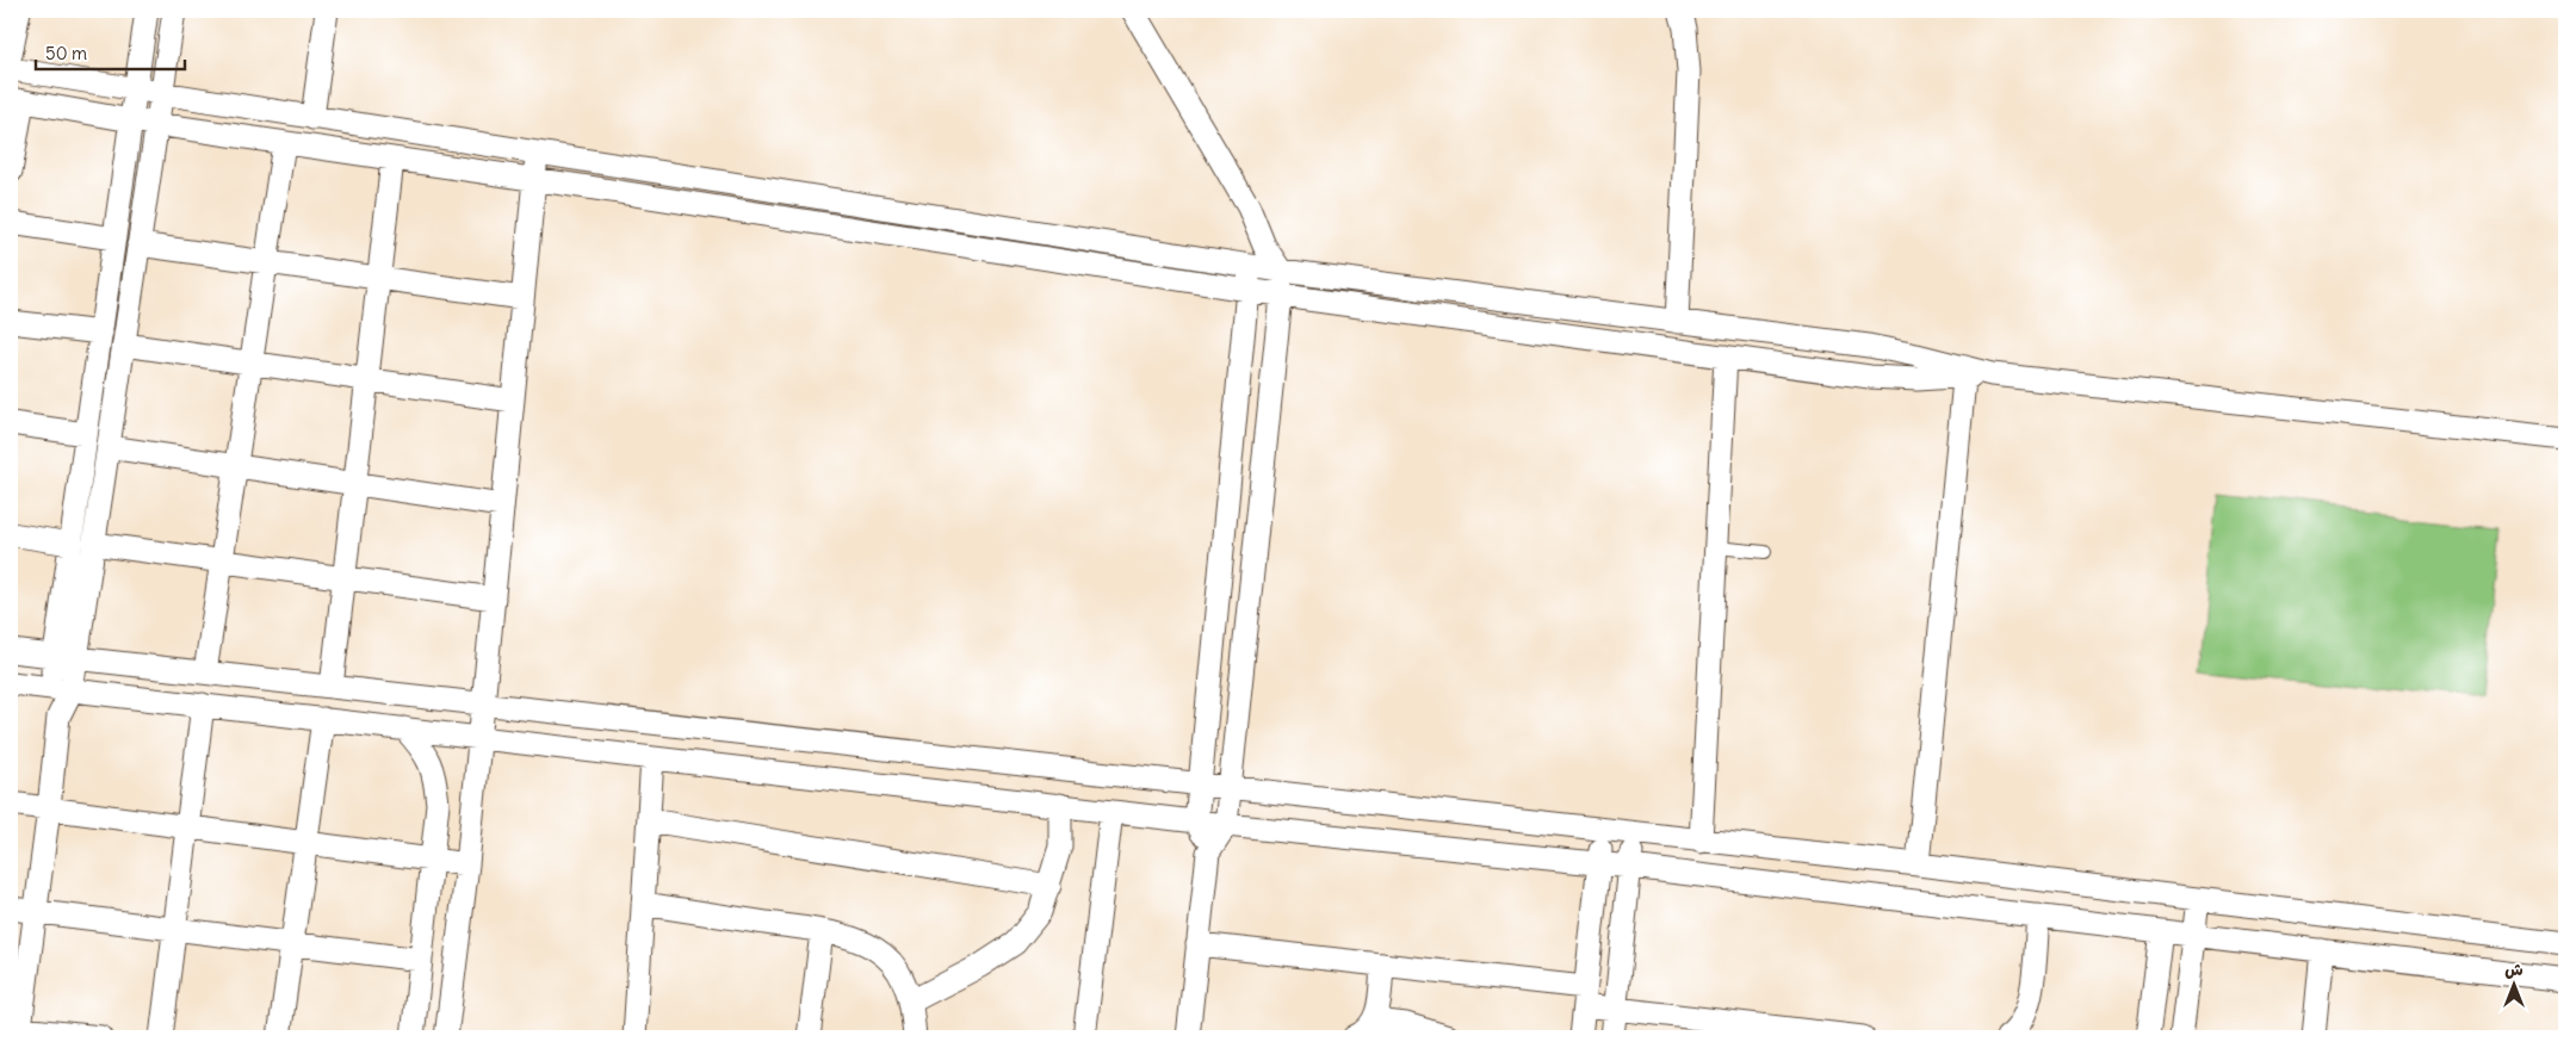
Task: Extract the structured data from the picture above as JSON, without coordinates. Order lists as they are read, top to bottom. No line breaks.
{"scale_bar":"50 m","north":"top"}
